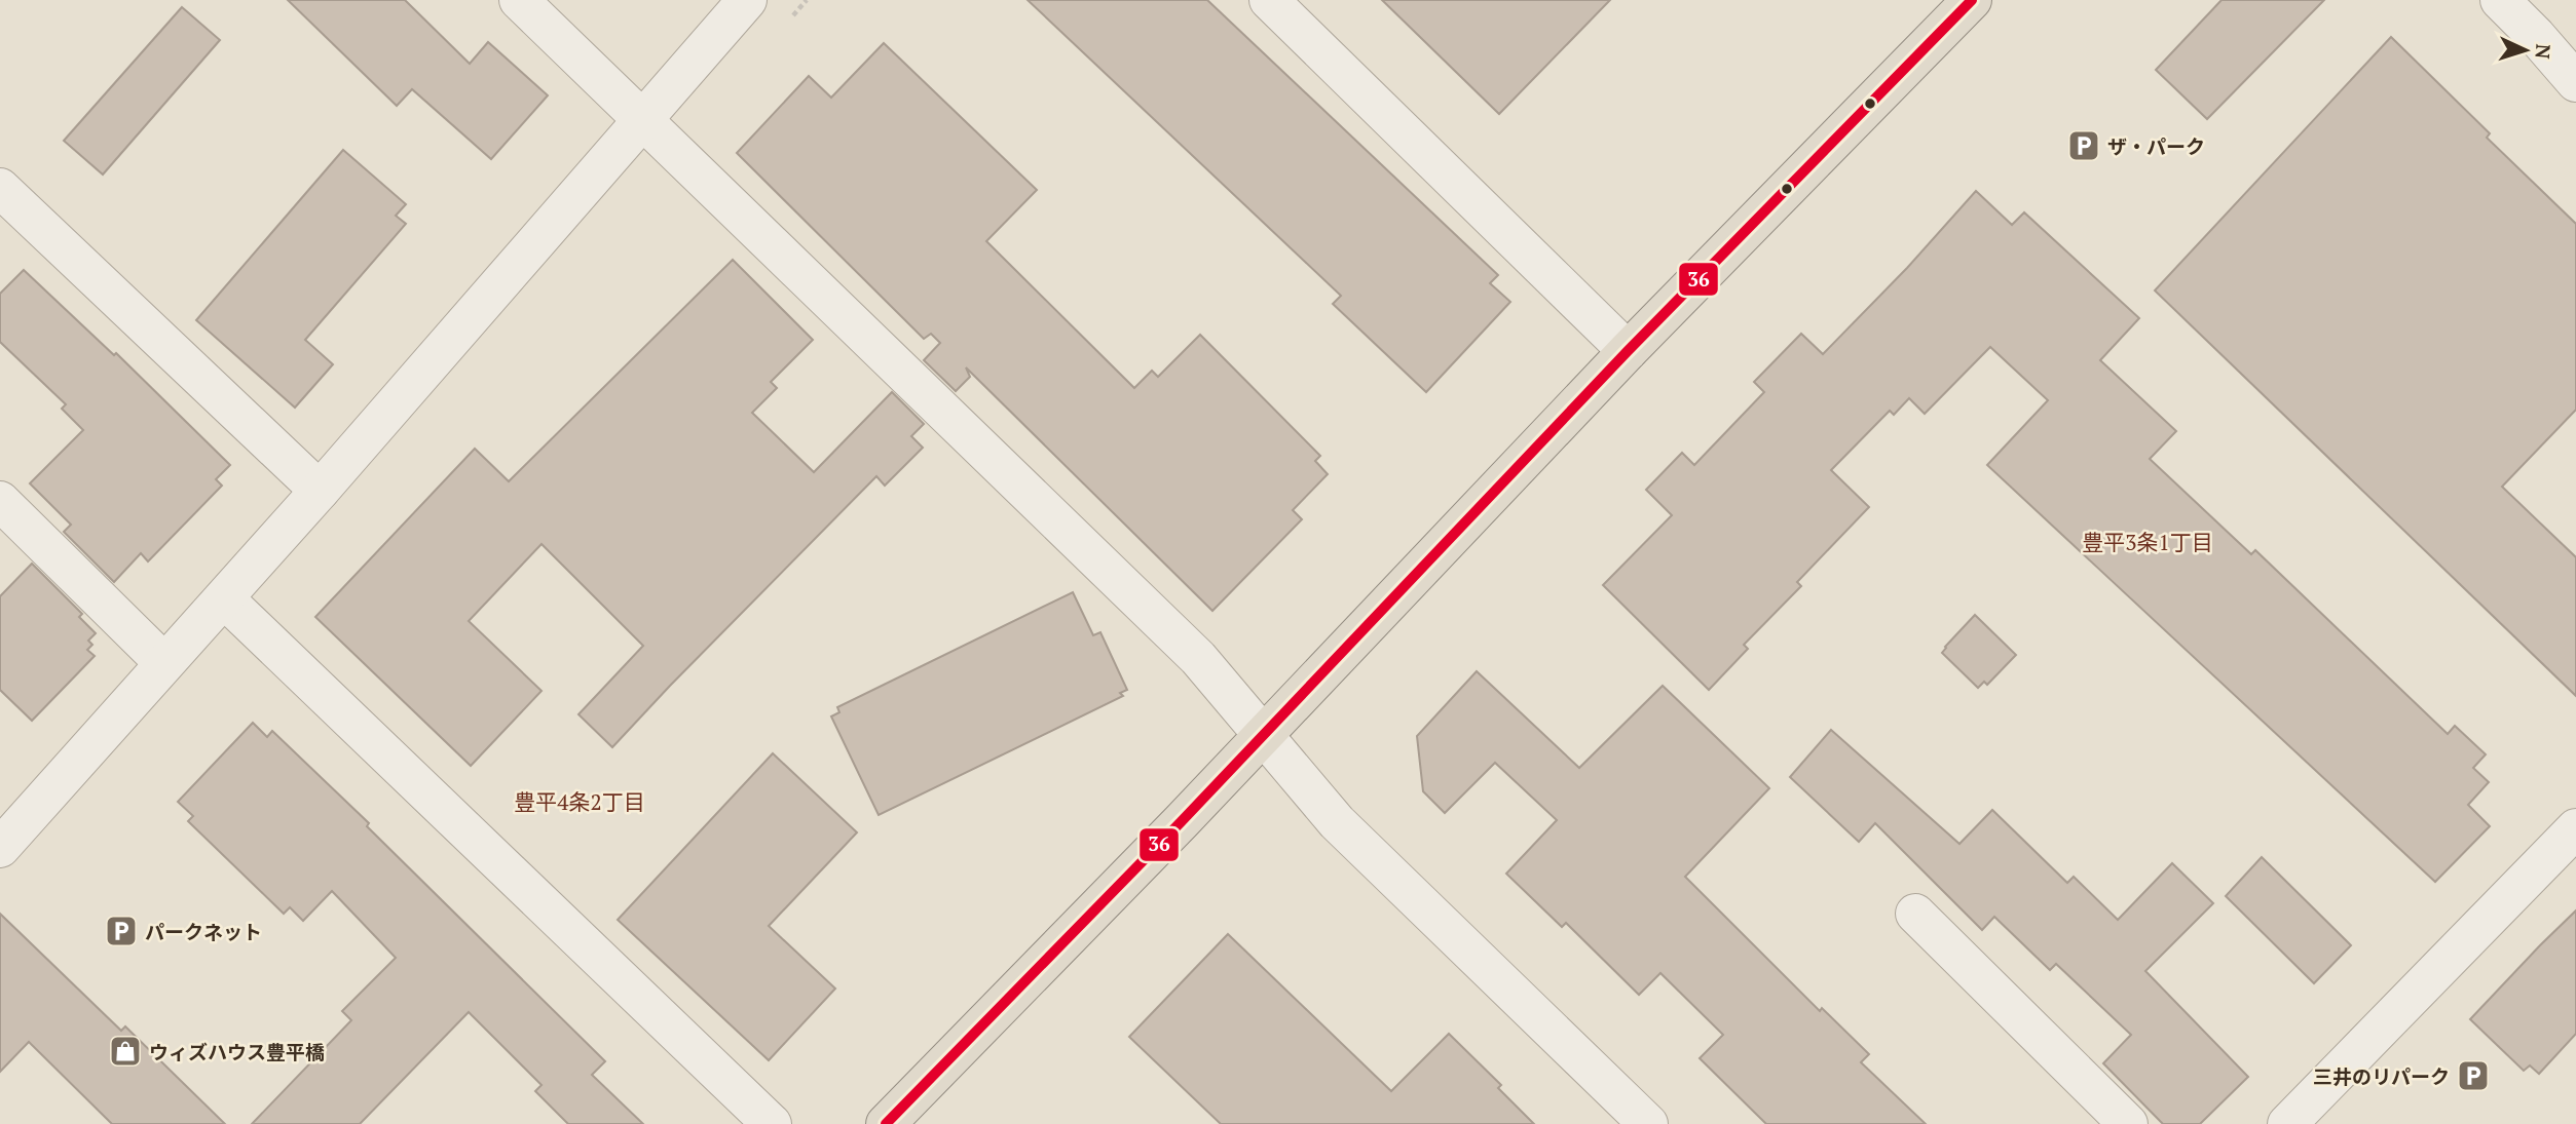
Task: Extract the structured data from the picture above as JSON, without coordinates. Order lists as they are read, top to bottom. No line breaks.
{"districts":["豊平3条1丁目","豊平4条2丁目"],"places":{"parking":["ザ・パーク","パークネット","三井のリパーク"],"shop":["ウィズハウス豊平橋"]},"lines":["transit line 36"],"north":"right"}
